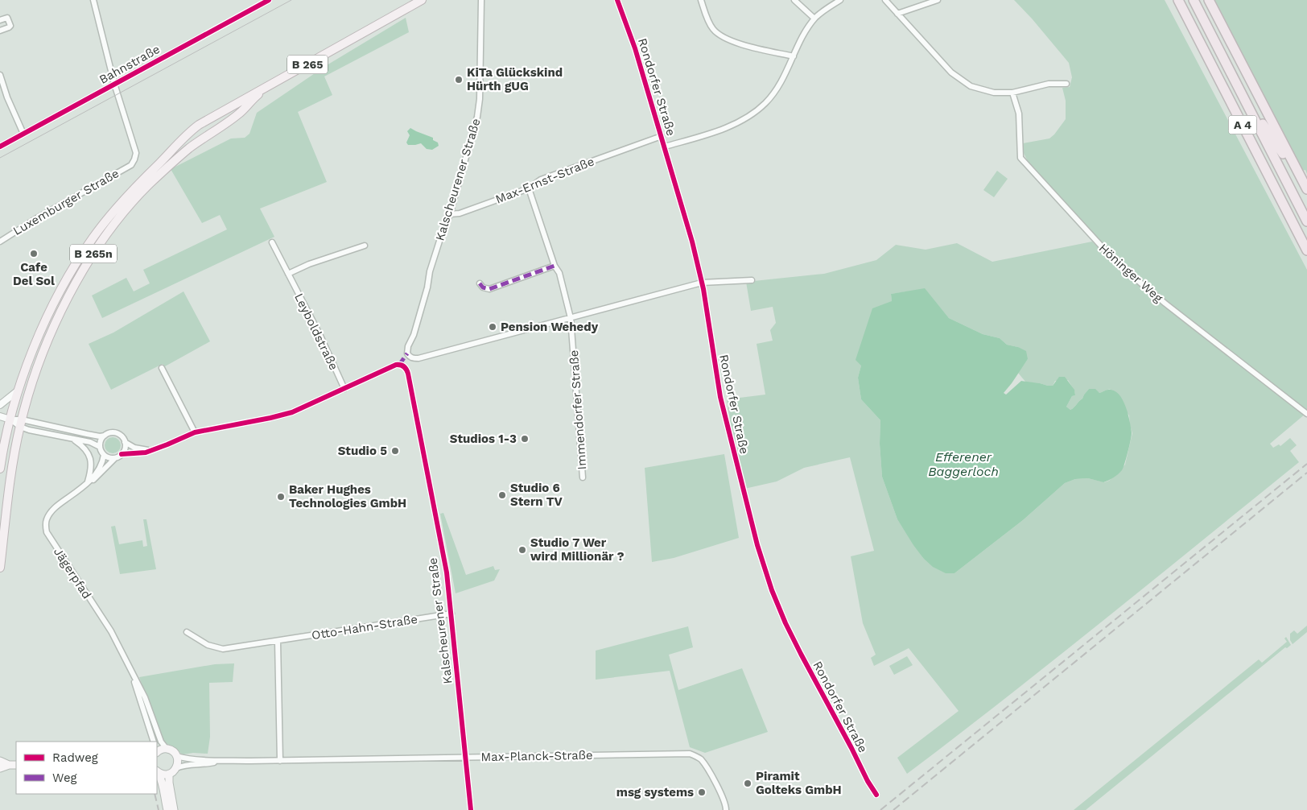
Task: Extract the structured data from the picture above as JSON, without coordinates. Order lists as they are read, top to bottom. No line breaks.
{"streets":{"highway":["A 4"],"main road":["B 265","B 265n"],"street":["Bahnstraße","Rondorfer Straße","Kalscheurener Straße","Max-Ernst-Straße","Luxemburger Straße","Höninger Weg","Leyboldstraße","Immendorfer Straße","Jägerpfad","Otto-Hahn-Straße","Max-Planck-Straße"]},"crossings":[["Bahnstraße","Luxemburger Straße"],["B 265","B 265n"],["Rondorfer Straße","Max-Ernst-Straße"],["Kalscheurener Straße","Max-Ernst-Straße"],["Kalscheurener Straße","Leyboldstraße"],["Kalscheurener Straße","Immendorfer Straße"],["Kalscheurener Straße","Otto-Hahn-Straße"],["Kalscheurener Straße","Max-Planck-Straße"],["Max-Ernst-Straße","Immendorfer Straße"]],"water":["Efferener Baggerloch"],"places":["KiTa Glückskind Hürth gUG","Cafe Del Sol","Pension Wehedy","Studios 1-3","Studio 5","Studio 6 Stern TV","Baker Hughes Technologies GmbH","Studio 7 Wer wird Millionär ?","Piramit Golteks GmbH","msg systems"],"legend":["Radweg","Weg"]}
